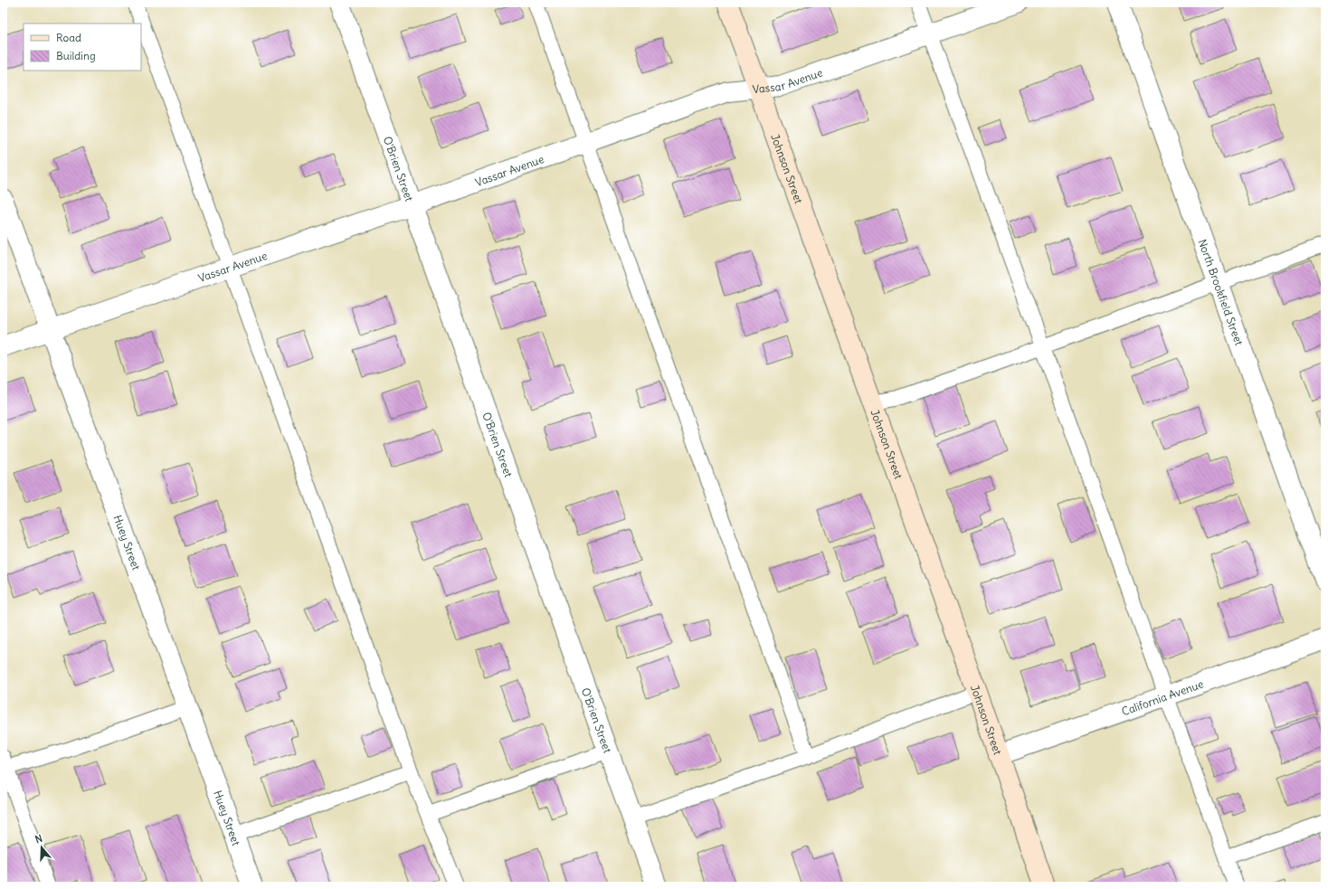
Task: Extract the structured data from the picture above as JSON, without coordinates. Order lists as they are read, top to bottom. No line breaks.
{"streets":{"street":["Vassar Avenue","O'Brien Street","Johnson Street","North Brookfield Street","Huey Street","California Avenue"]},"crossings":[["Vassar Avenue","O'Brien Street"],["Vassar Avenue","Johnson Street"],["Vassar Avenue","Huey Street"],["Johnson Street","California Avenue"]],"legend":["Road","Building"],"north":"top"}
